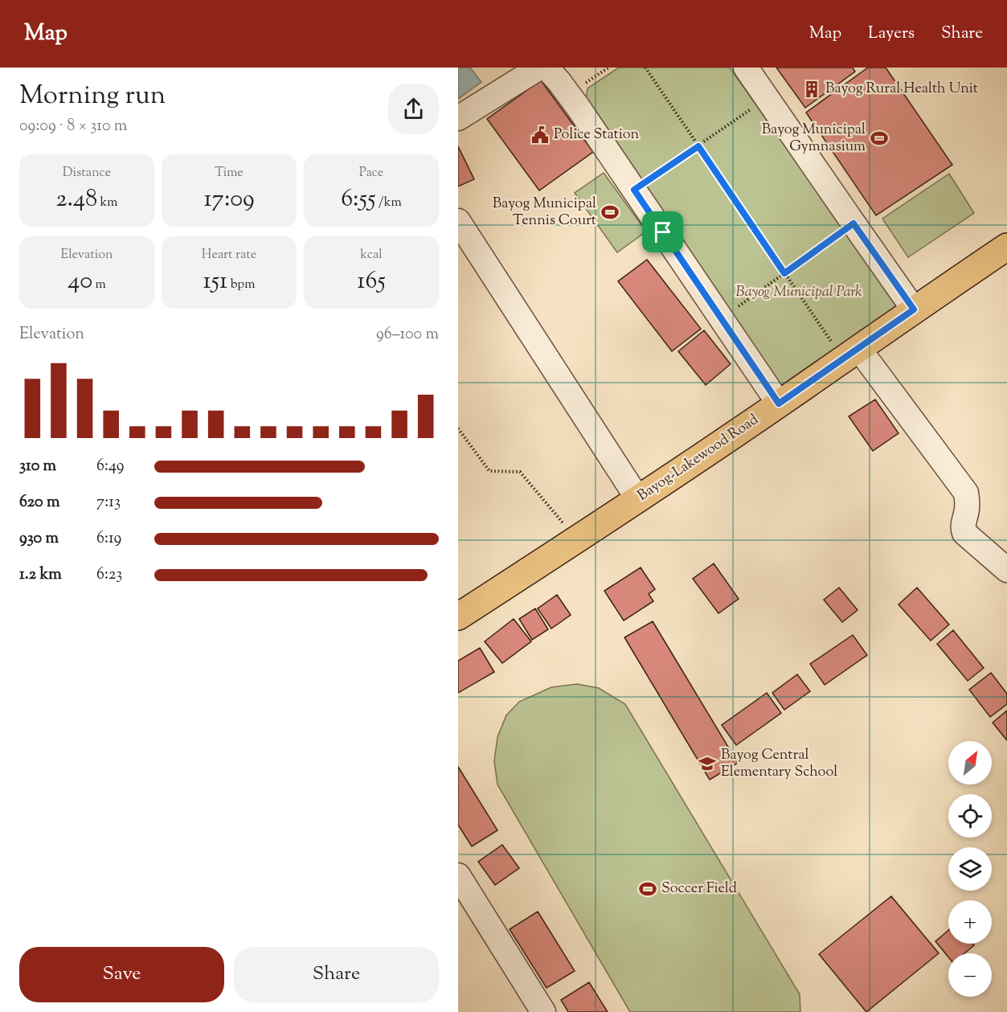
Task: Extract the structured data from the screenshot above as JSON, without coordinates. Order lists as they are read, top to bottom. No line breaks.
{"streets":{"main road":["Bayog-Lakewood Road"]},"parks":["Bayog Municipal Park"],"places":{"building":["Bayog Rural Health Unit"],"public building":["Police Station"],"sports":["Bayog Municipal Gymnasium","Bayog Municipal Tennis Court","Soccer Field"],"school or university":["Bayog Central Elementary School"]},"north":"top right","page":{"header":"Map","nav":["Map","Layers","Share"],"heading":["Morning run","09:09 · 8 × 310 m"],"stats":[["Distance","2.48 km"],["Time","17:09"],["Pace","6:55 /km"],["Elevation","40 m"],["Heart rate","151 bpm"],["kcal","165"]],"chart":["Elevation","96–100 m"],"list":[{"name":"310 m","note":"6:49"},{"name":"620 m","note":"7:13"},{"name":"930 m","note":"6:19"},{"name":"1.2 km","note":"6:23"}],"map_buttons":["+","−"],"buttons":["Save","Share"]}}
